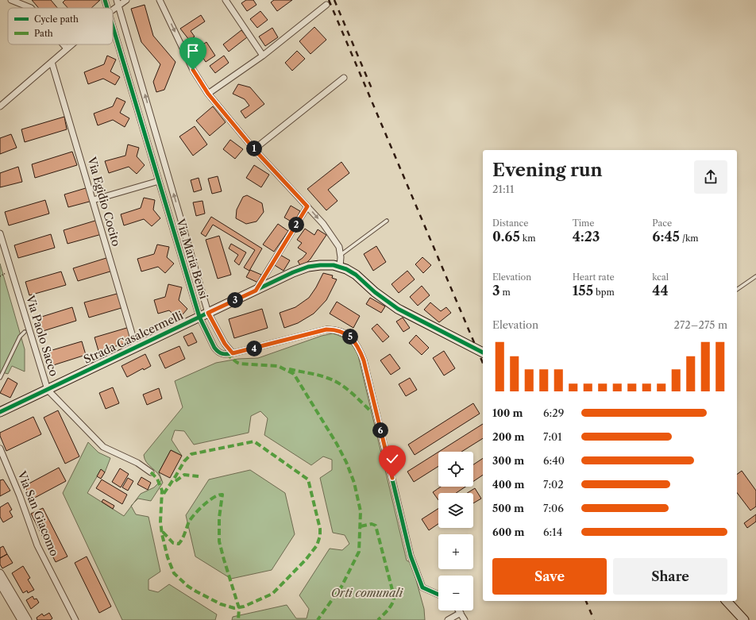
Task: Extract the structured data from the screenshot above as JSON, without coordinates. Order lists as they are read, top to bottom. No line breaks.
{"streets":{"main road":["Strada Casalcermelli"],"street":["Via Egidio Cocito","Via Maria Bensi","Via Paolo Sacco","Via San Giacomo"]},"crossings":[["Via Egidio Cocito","Strada Casalcermelli"],["Via Maria Bensi","Strada Casalcermelli"],["Via Paolo Sacco","Strada Casalcermelli"]],"parks":["Orti comunali"],"legend":["Cycle path","Path"],"page":{"pins":["1","2","3","5","4","6"],"heading":["Evening run","21:11"],"stats":[["Distance","0.65 km"],["Time","4:23"],["Pace","6:45 /km"],["Elevation","3 m"],["Heart rate","155 bpm"],["kcal","44"]],"chart":["Elevation","272–275 m"],"list":[{"name":"100 m","note":"6:29"},{"name":"200 m","note":"7:01"},{"name":"300 m","note":"6:40"},{"name":"400 m","note":"7:02"},{"name":"500 m","note":"7:06"},{"name":"600 m","note":"6:14"}],"map_buttons":["+","−"],"buttons":["Save","Share"]}}
